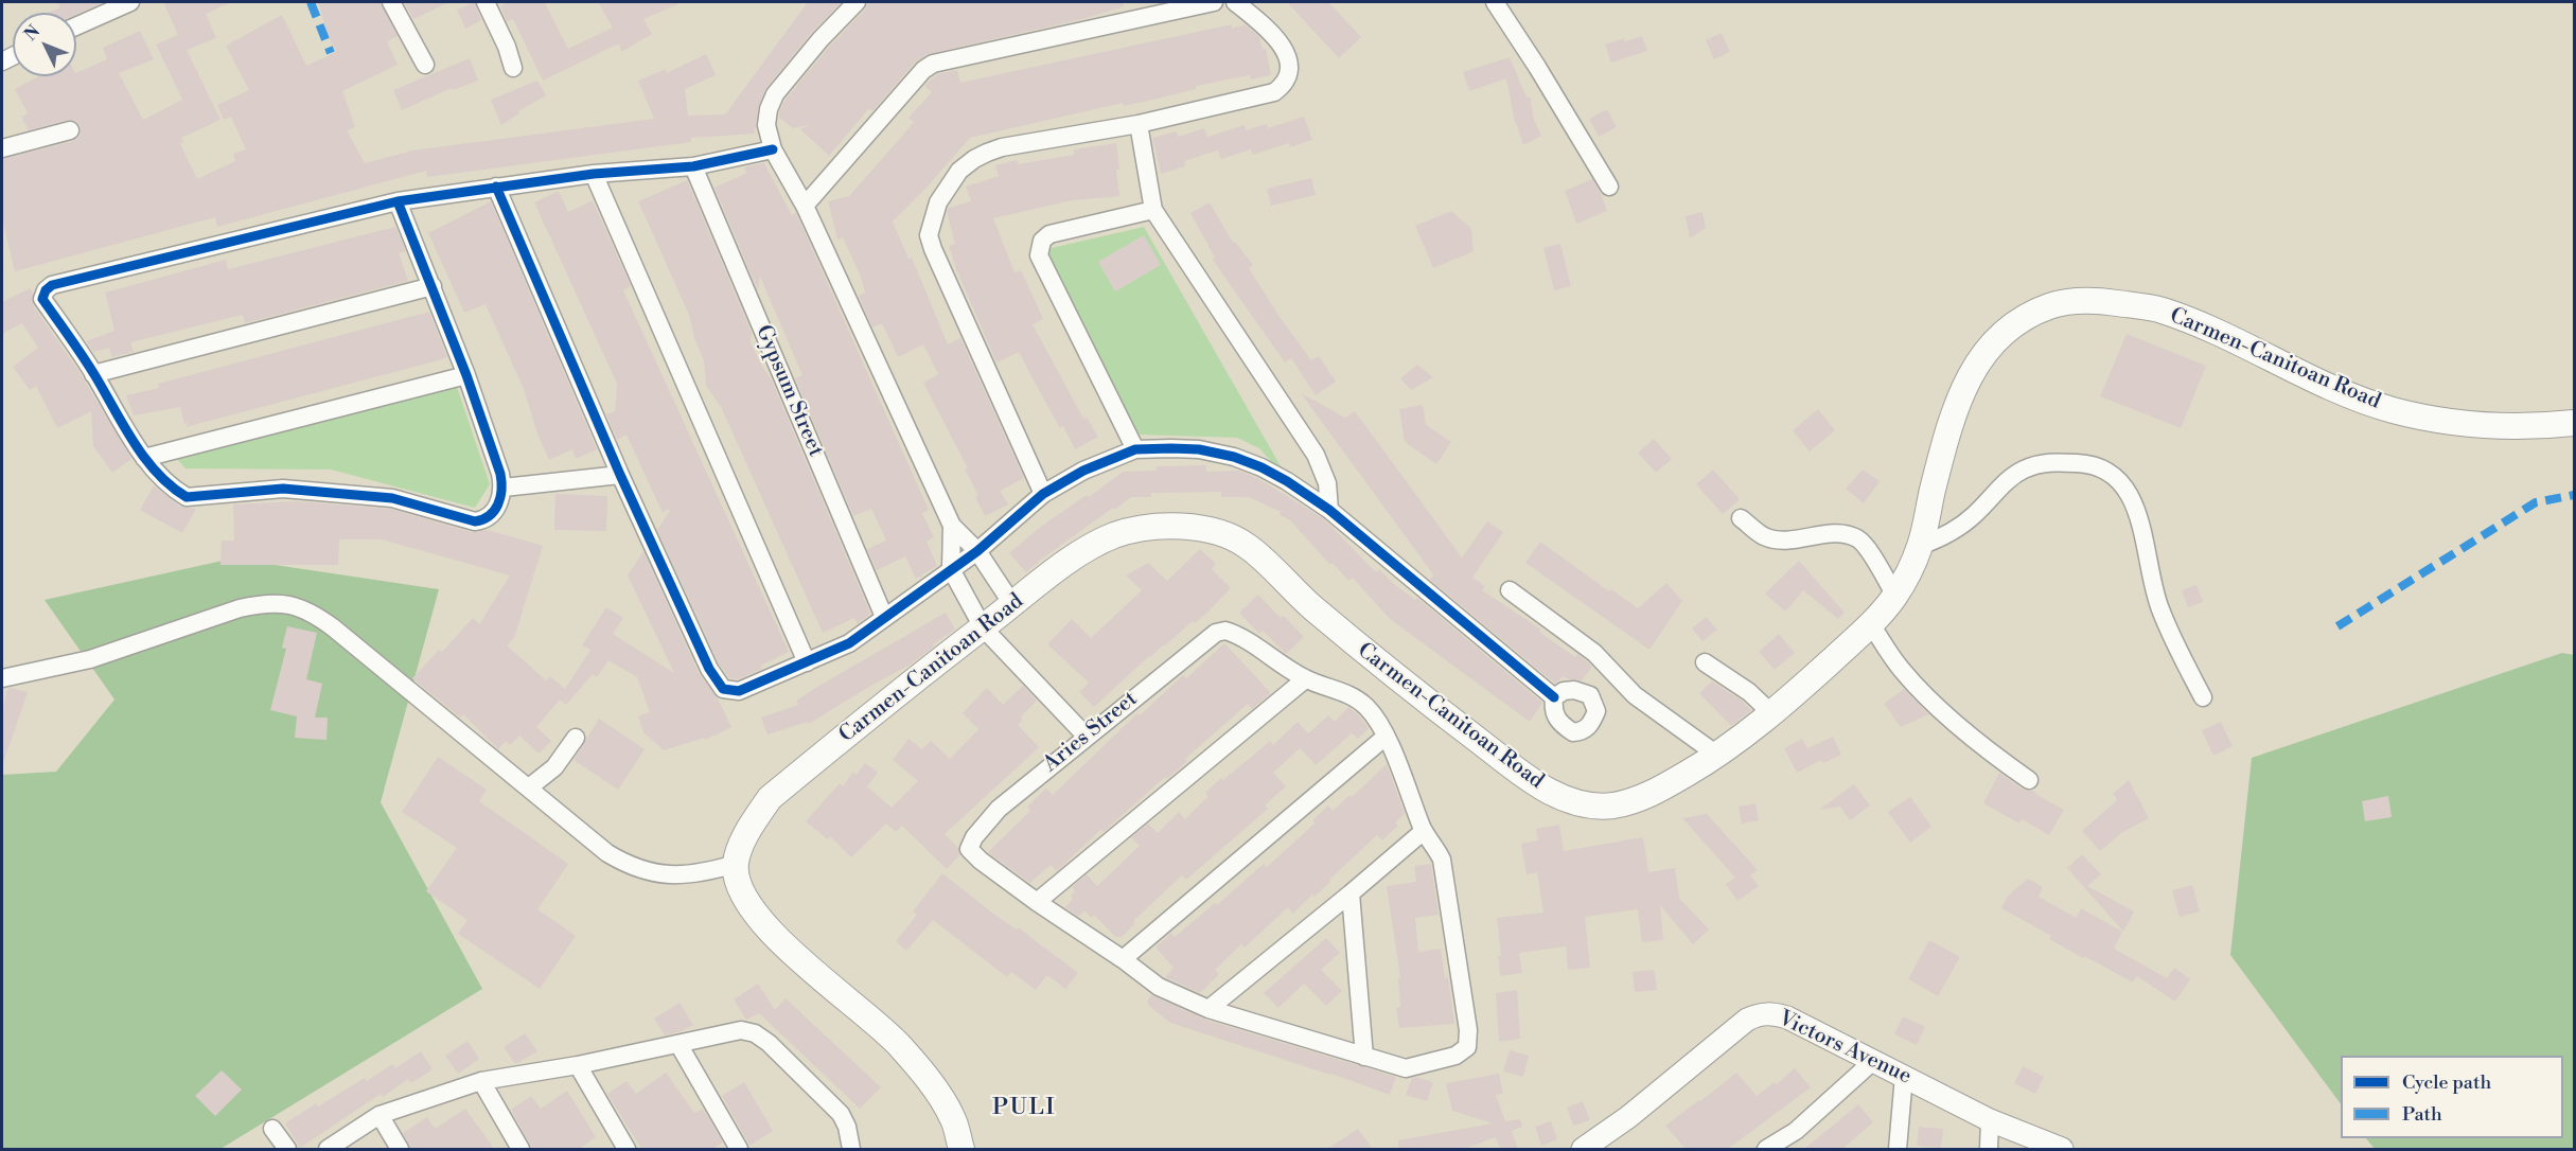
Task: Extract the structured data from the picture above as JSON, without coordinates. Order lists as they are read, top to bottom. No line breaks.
{"streets":{"main road":["Carmen-Canitoan Road"],"street":["Gypsum Street","Aries Street","Victors Avenue"]},"districts":["PULI"],"legend":["Cycle path","Path"],"north":"top left"}
